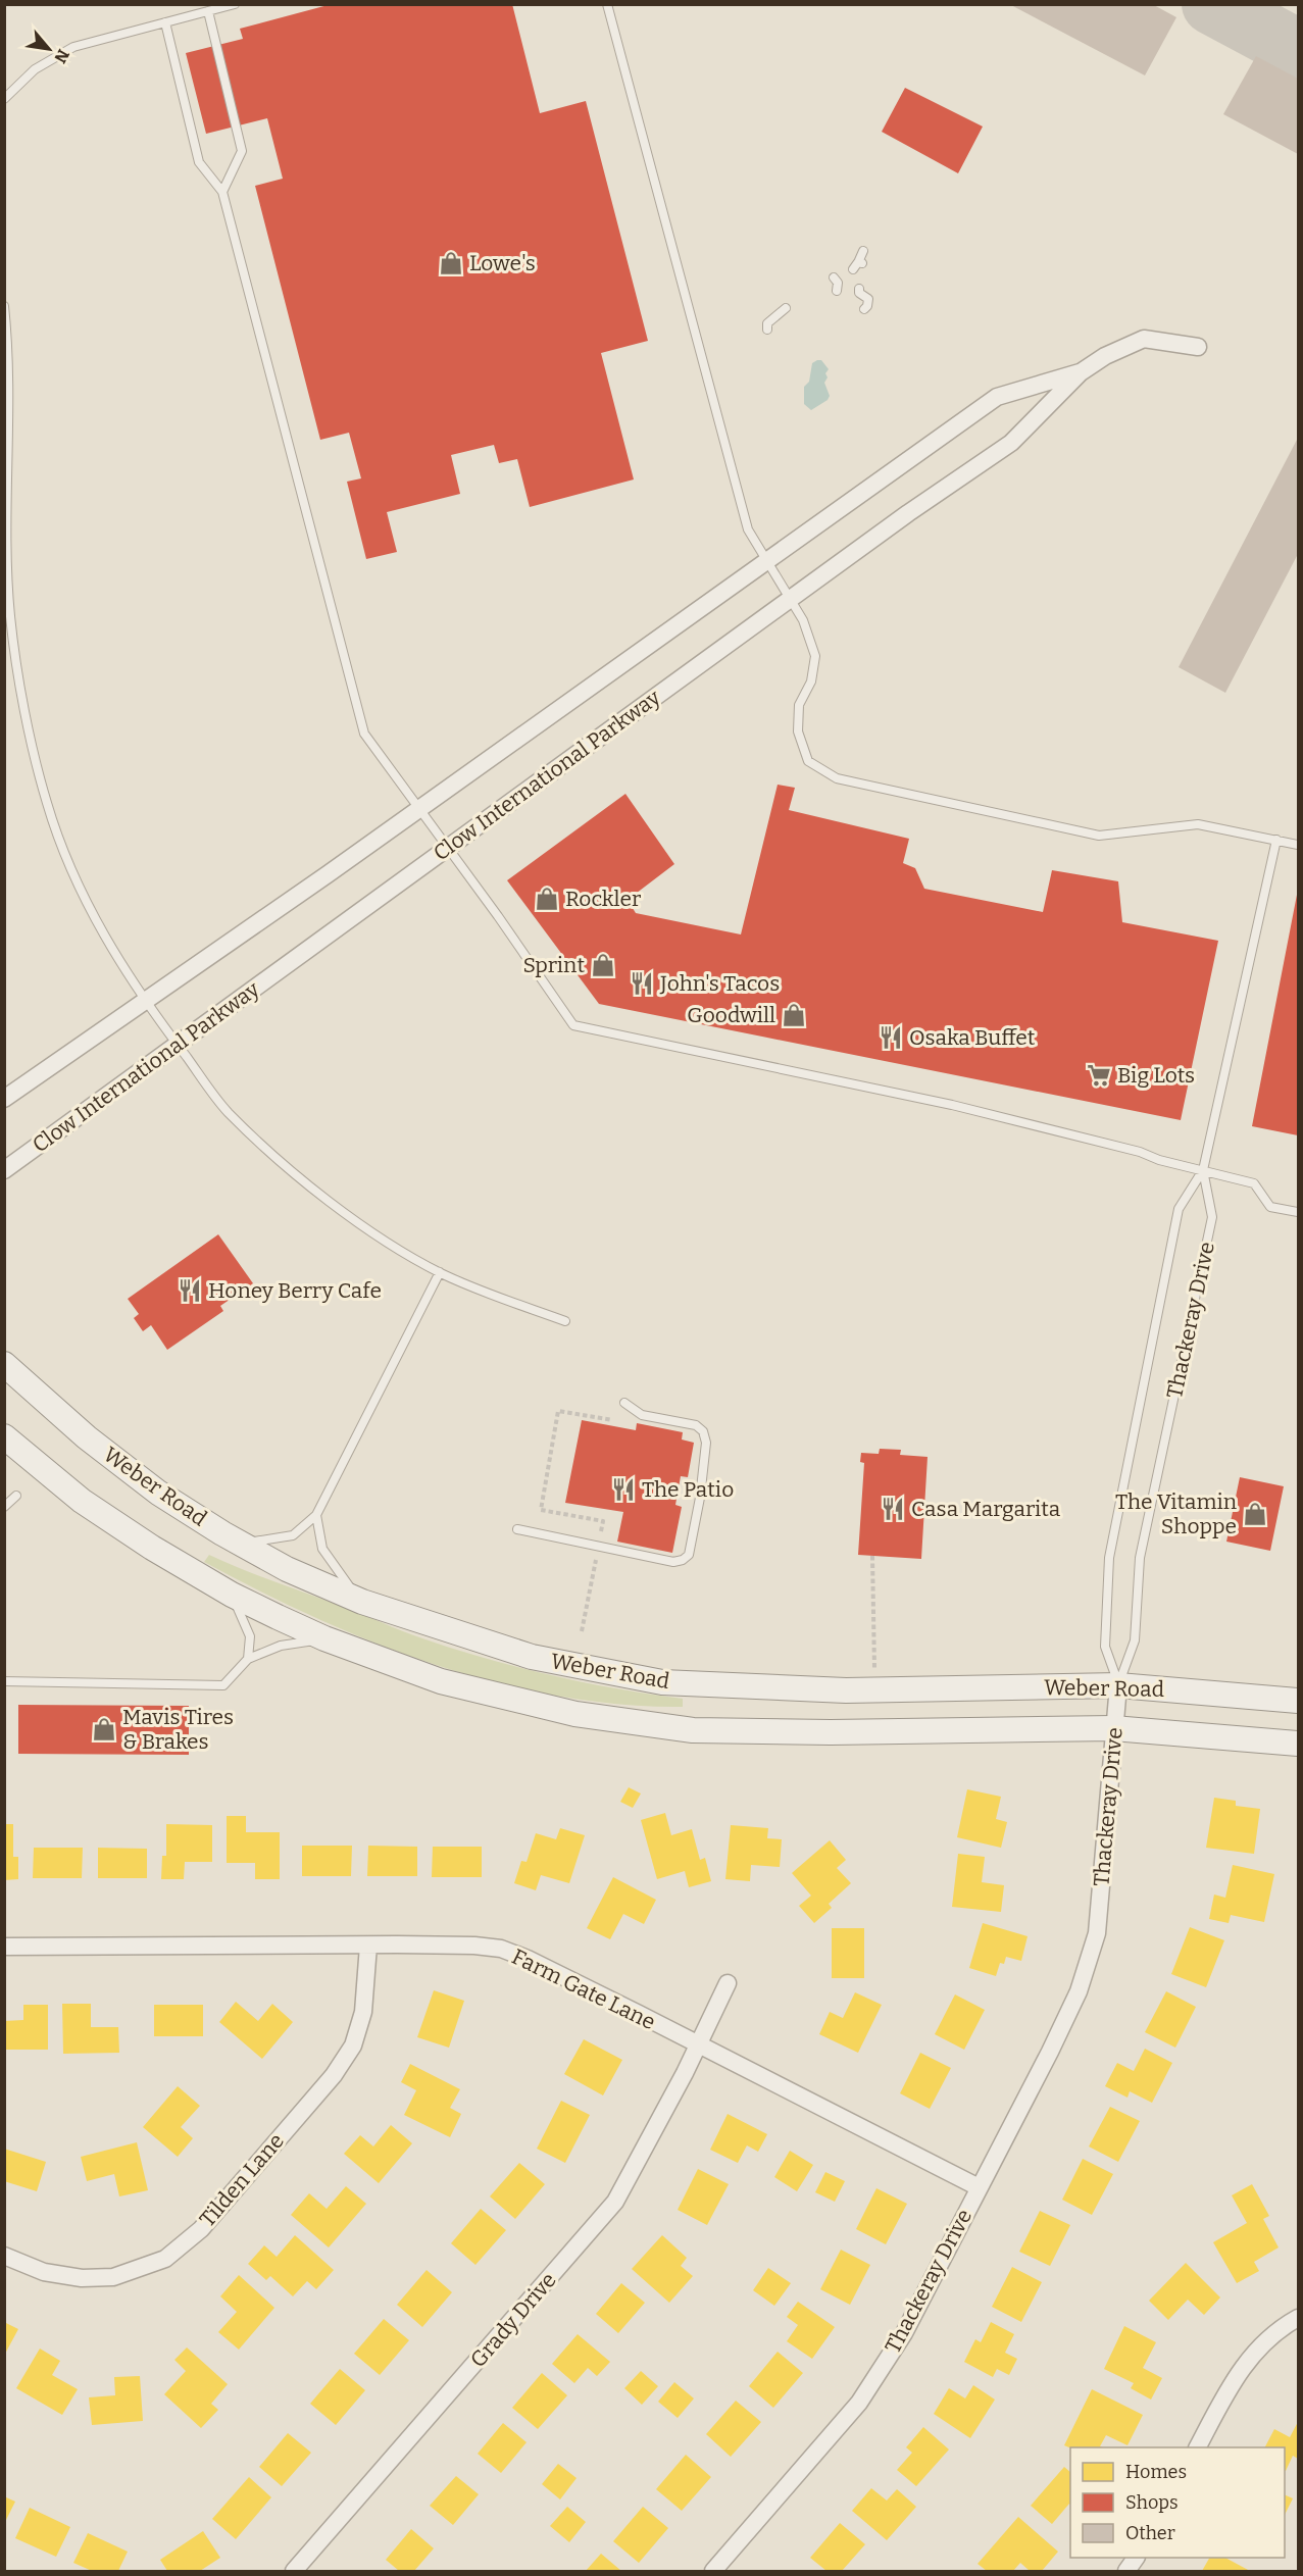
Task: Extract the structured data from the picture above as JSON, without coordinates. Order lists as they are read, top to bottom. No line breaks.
{"streets":{"main road":["Weber Road"],"street":["Clow International Parkway","Thackeray Drive","Farm Gate Lane","Tilden Lane","Grady Drive"]},"crossings":[["Thackeray Drive","Weber Road"],["Thackeray Drive","Farm Gate Lane"],["Farm Gate Lane","Tilden Lane"],["Farm Gate Lane","Grady Drive"]],"places":{"shop":["Lowe's","Rockler","Sprint","Goodwill","The Vitamin Shoppe","Mavis Tires & Brakes"],"restaurant":["John's Tacos","Osaka Buffet","Honey Berry Cafe","The Patio","Casa Margarita"],"supermarket":["Big Lots"]},"legend":["Homes","Shops","Other"],"north":"bottom right"}
